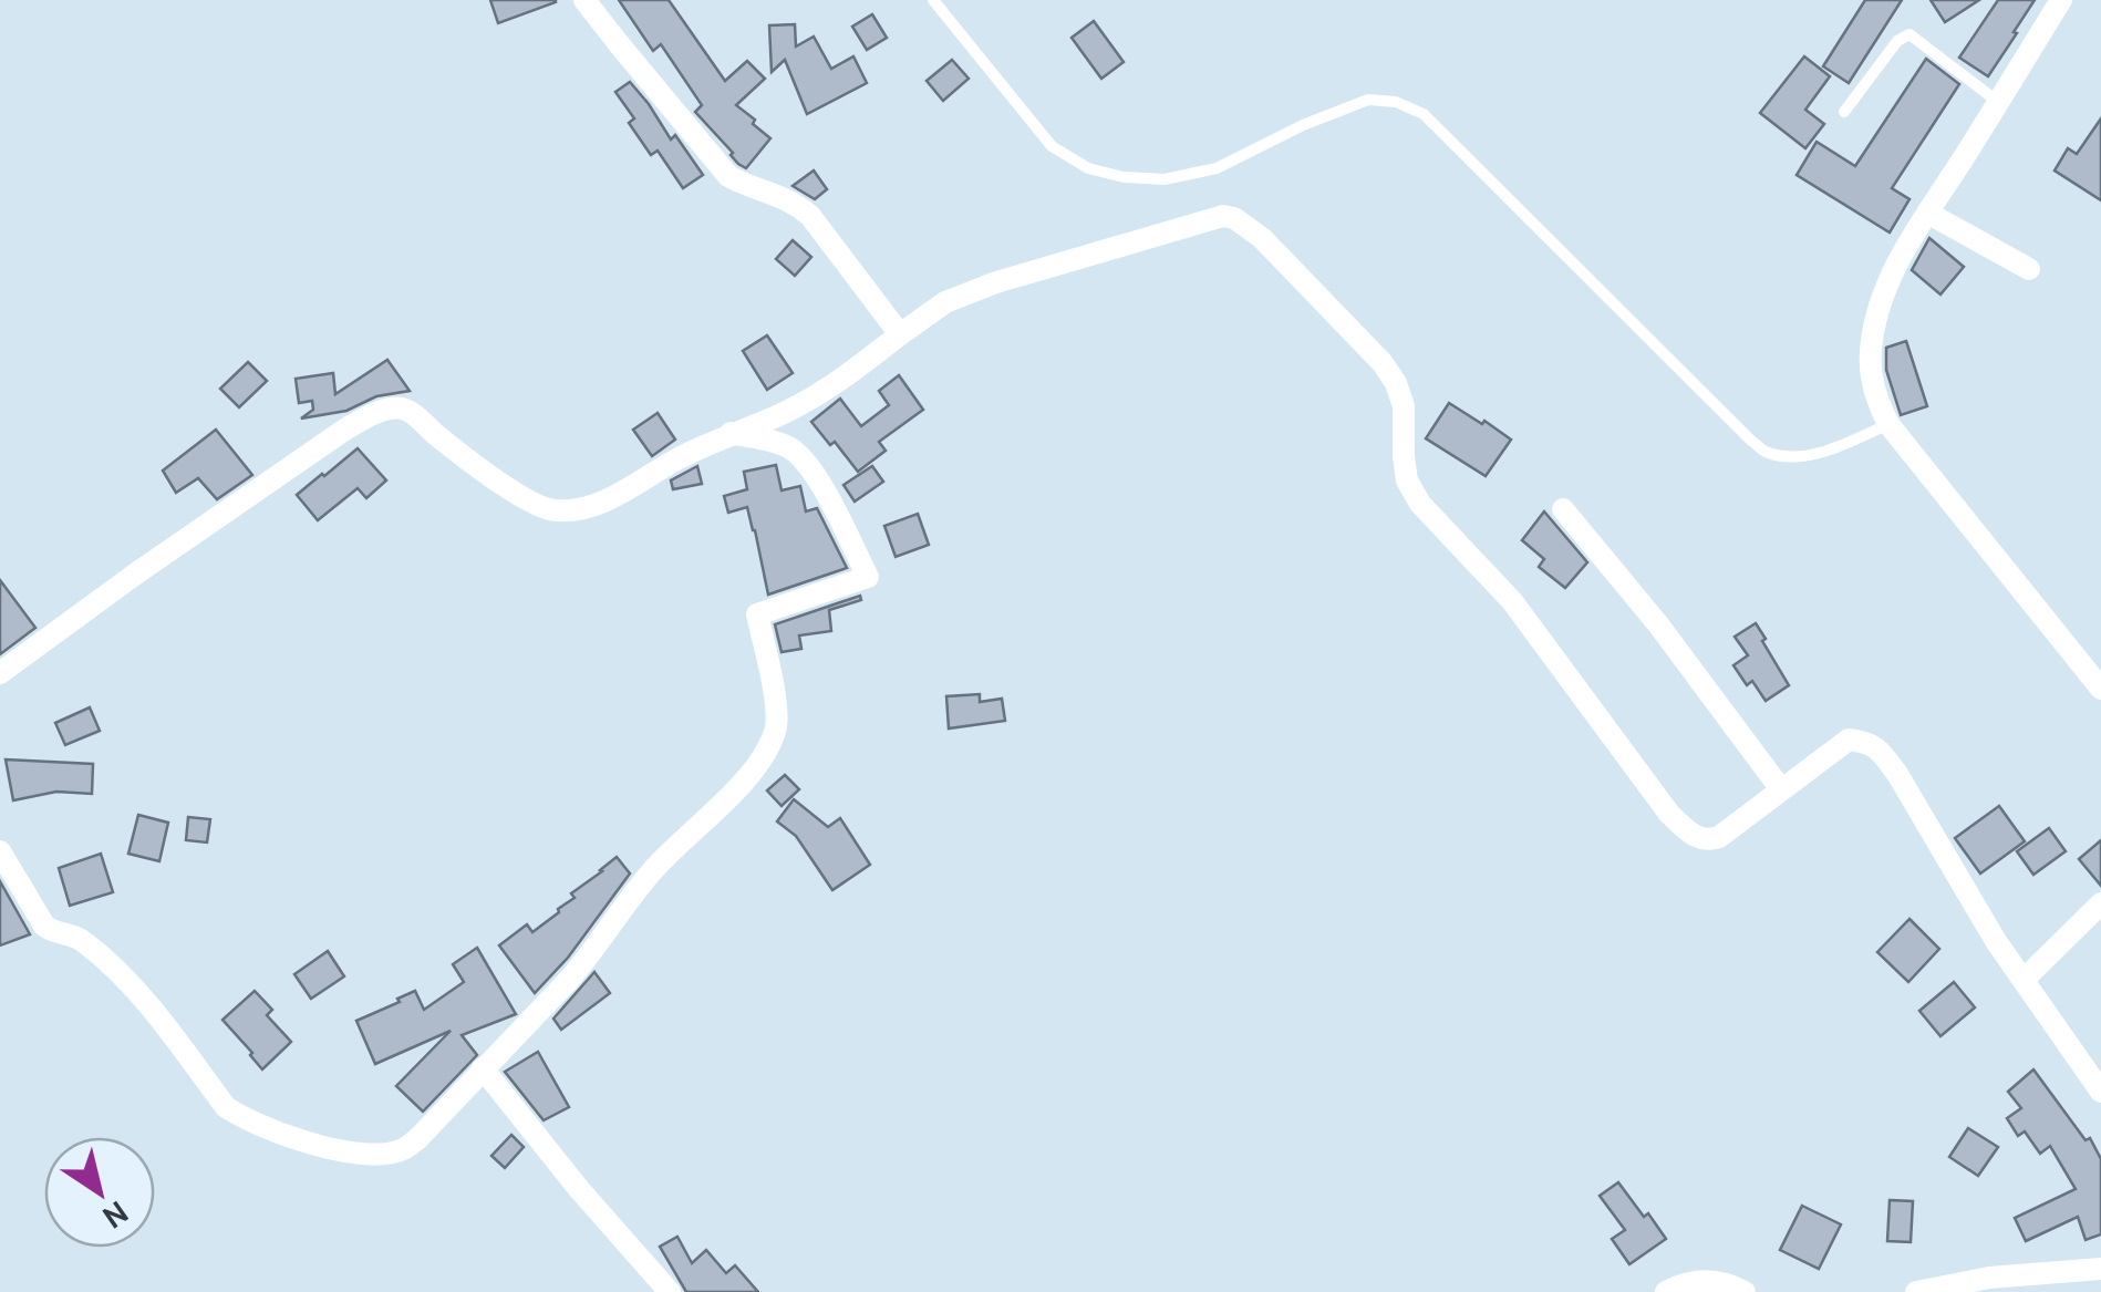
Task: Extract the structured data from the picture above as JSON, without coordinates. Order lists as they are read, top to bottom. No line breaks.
{"north":"bottom right"}
